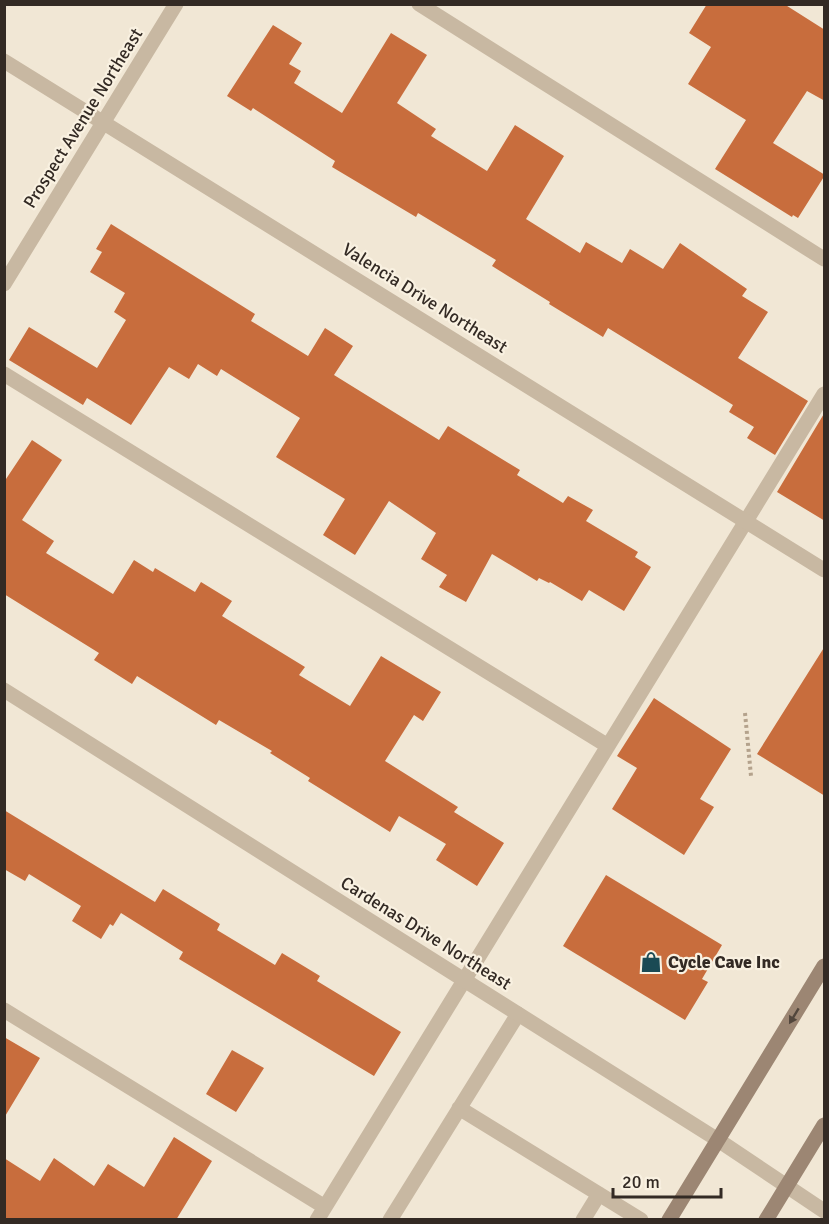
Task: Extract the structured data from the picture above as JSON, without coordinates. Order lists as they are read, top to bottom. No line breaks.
{"streets":{"street":["Prospect Avenue Northeast","Valencia Drive Northeast","Cardenas Drive Northeast"]},"crossings":[["Prospect Avenue Northeast","Valencia Drive Northeast"]],"places":{"shop":["Cycle Cave Inc"]},"scale_bar":"20 m"}
